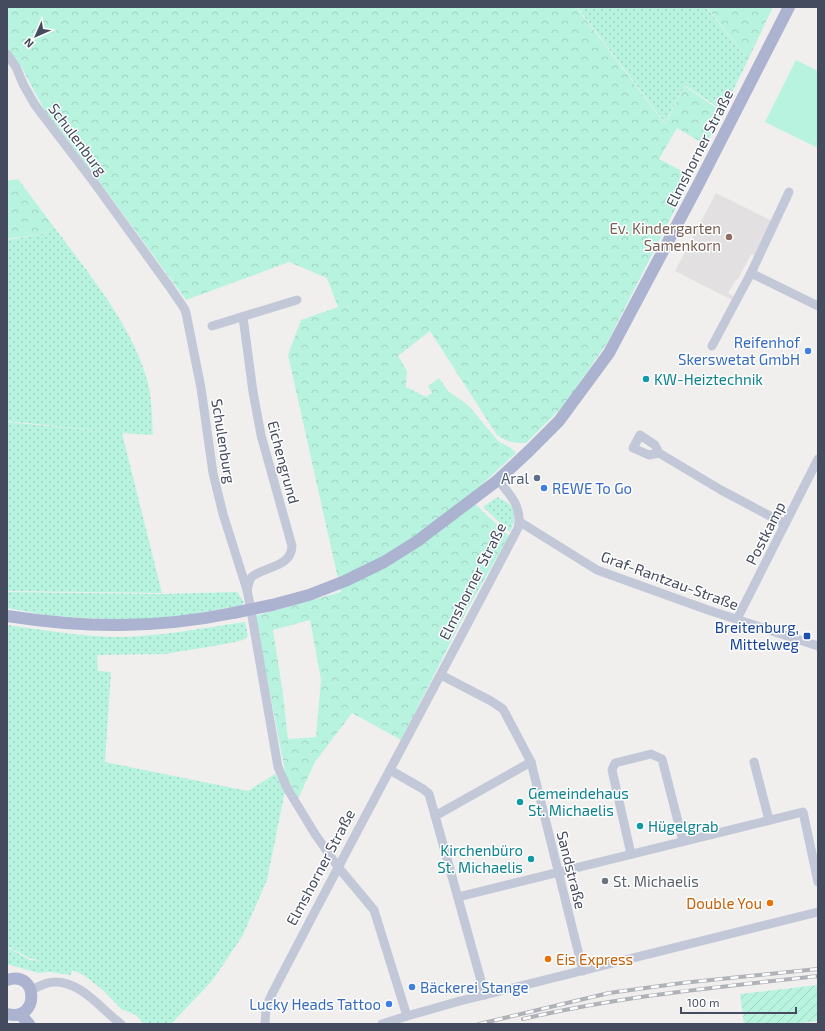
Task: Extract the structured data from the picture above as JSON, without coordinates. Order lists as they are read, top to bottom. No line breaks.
{"streets":{"main road":["Elmshorner Straße"],"street":["Schulenburg","Eichengrund","Postkamp","Graf-Rantzau-Straße","Sandstraße"]},"crossings":[["Schulenburg","Elmshorner Straße"],["Schulenburg","Eichengrund"],["Elmshorner Straße","Graf-Rantzau-Straße"],["Elmshorner Straße","Sandstraße"],["Postkamp","Graf-Rantzau-Straße"]],"places":{"other":["Ev. Kindergarten Samenkorn","Reifenhof Skerswetat GmbH","KW-Heiztechnik","Aral","REWE To Go","Gemeindehaus St. Michaelis","Hügelgrab","Kirchenbüro St. Michaelis","St. Michaelis","Double You","Eis Express","Bäckerei Stange","Lucky Heads Tattoo"],"transit":["Breitenburg, Mittelweg"]},"scale_bar":"100 m","north":"bottom left"}
